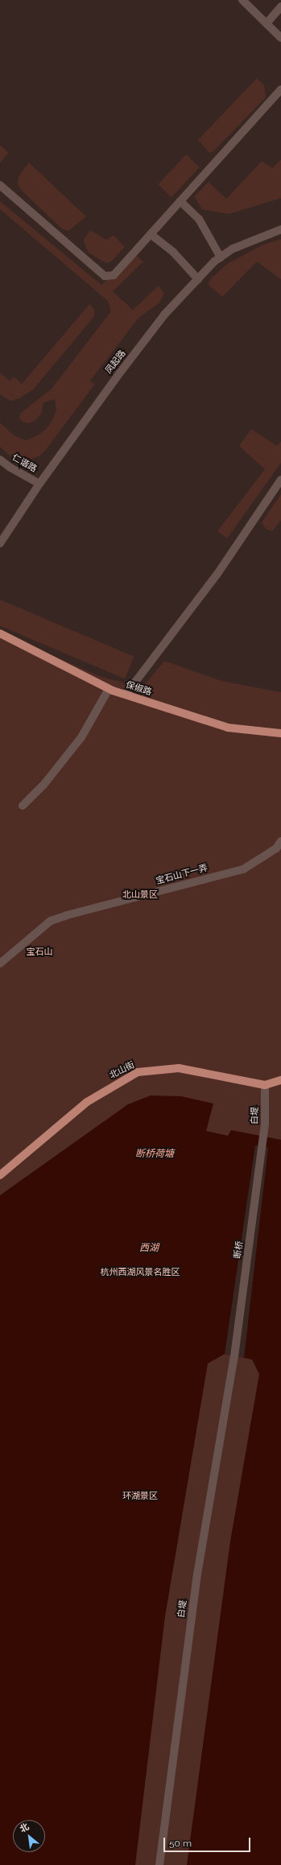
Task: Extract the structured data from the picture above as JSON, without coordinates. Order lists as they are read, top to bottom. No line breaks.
{"streets":{"main road":["保俶路","北山街"],"street":["凤起路","仁谐路","宝石山下一弄","白堤","断桥"]},"crossings":[["凤起路","仁谐路"],["北山街","白堤"],["白堤","断桥"]],"water":["断桥荷塘","西湖"],"parks":["北山景区","宝石山","杭州西湖风景名胜区","环湖景区"],"scale_bar":"50 m","north":"top left"}
